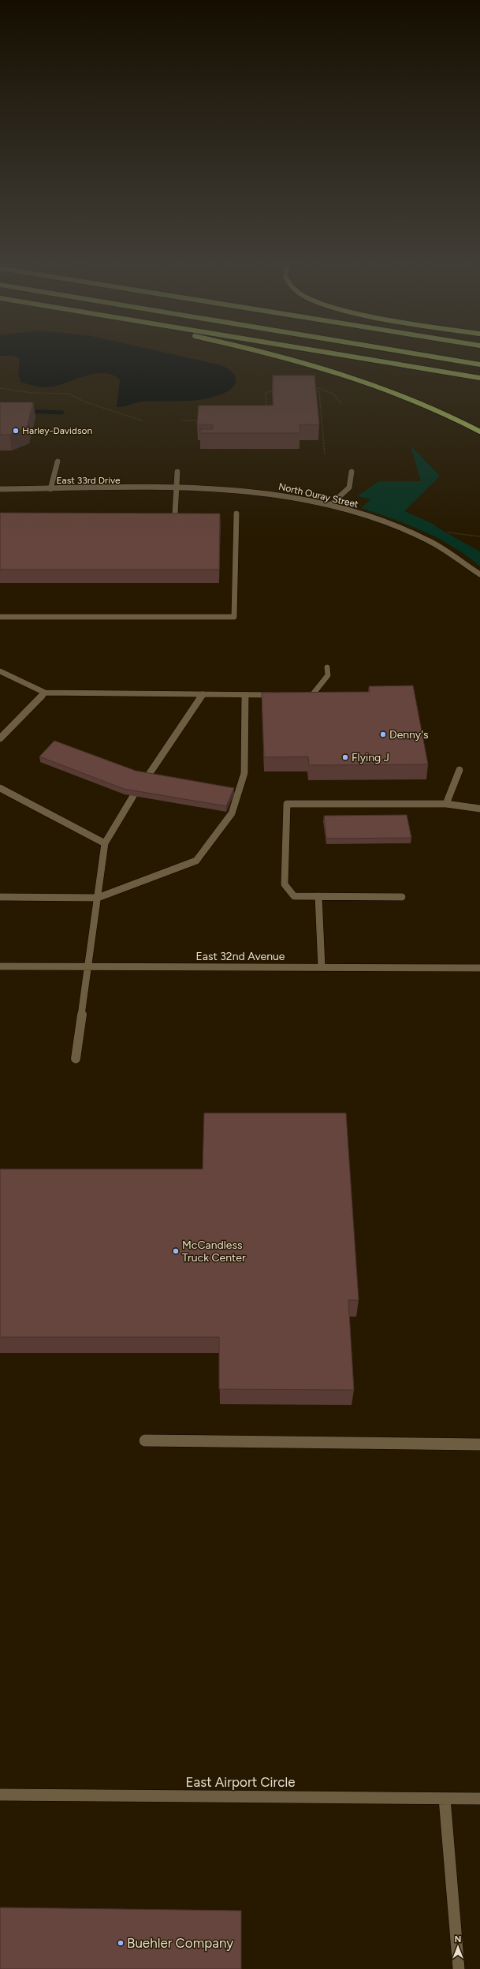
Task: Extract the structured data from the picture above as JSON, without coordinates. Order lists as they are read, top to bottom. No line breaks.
{"streets":{"street":["East 33rd Drive","North Ouray Street","East 32nd Avenue","East Airport Circle"]},"crossings":[["East 33rd Drive","North Ouray Street"]],"places":["Harley-Davidson","Denny's","Flying J","McCandless Truck Center","Buehler Company"],"north":"top"}
